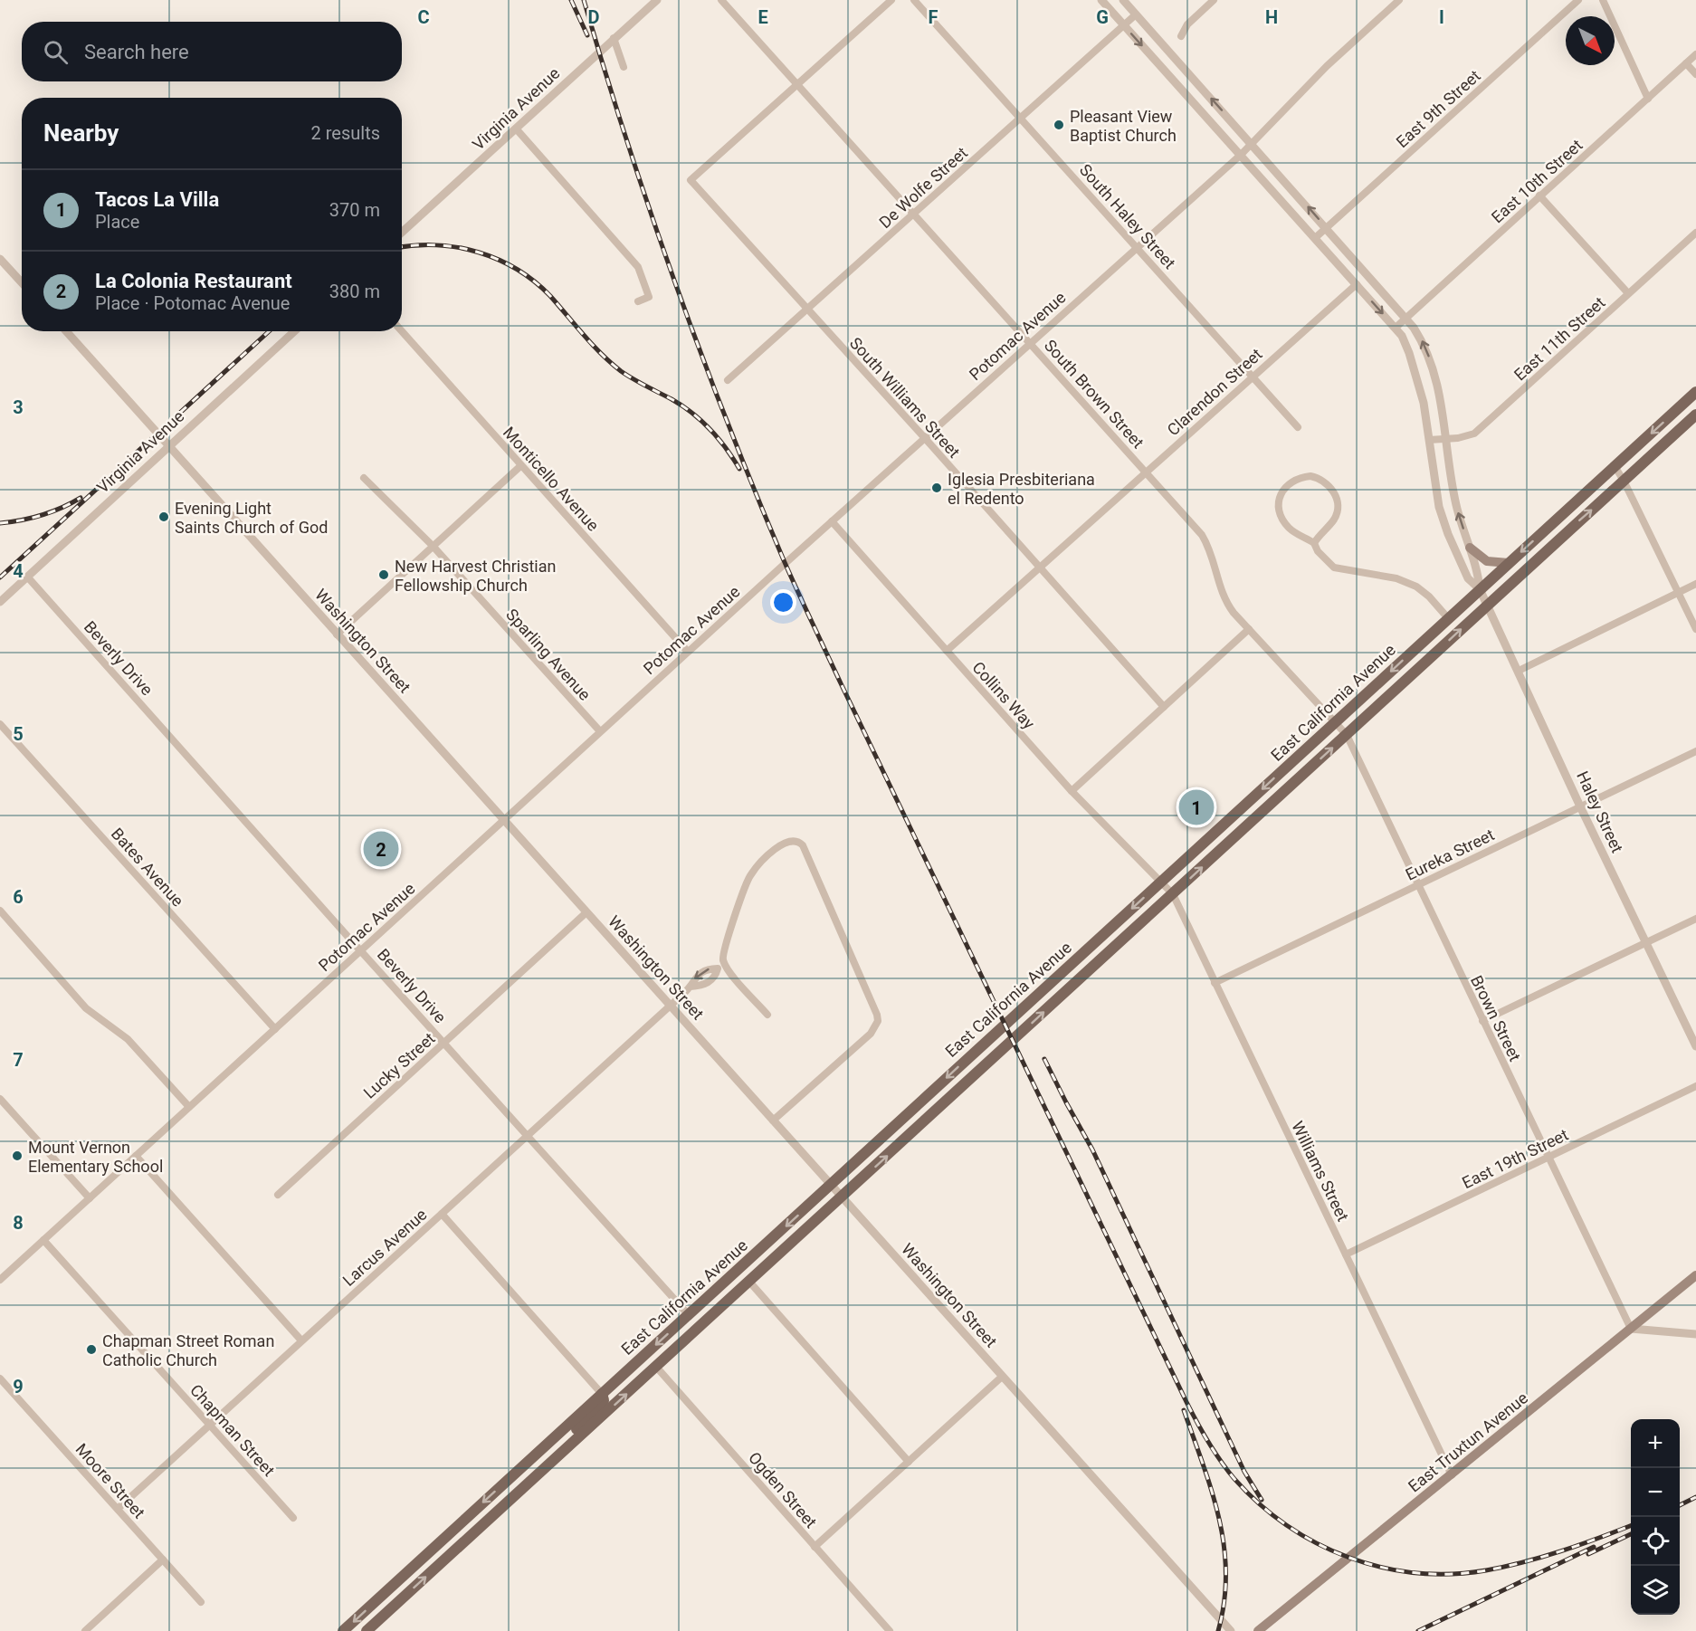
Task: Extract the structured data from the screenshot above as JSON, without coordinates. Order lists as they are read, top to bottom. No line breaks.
{"streets":{"main road":["East California Avenue","East Truxtun Avenue"],"street":["Virginia Avenue","East 9th Street","East 10th Street","De Wolfe Street","South Haley Street","Potomac Avenue","East 11th Street","Clarendon Street","South Brown Street","South Williams Street","Monticello Avenue","Washington Street","Sparling Avenue","Beverly Drive","Collins Way","Haley Street","Eureka Street","Bates Avenue","Brown Street","Lucky Street","East 19th Street","Williams Street","Larcus Avenue","Chapman Street","Moore Street","Ogden Street"]},"crossings":[["Virginia Avenue","Washington Street"],["Virginia Avenue","Beverly Drive"],["De Wolfe Street","South Haley Street"],["De Wolfe Street","South Brown Street"],["De Wolfe Street","South Williams Street"],["South Haley Street","Potomac Avenue"],["South Haley Street","Clarendon Street"],["Potomac Avenue","South Brown Street"],["Potomac Avenue","South Williams Street"],["Potomac Avenue","Monticello Avenue"],["Potomac Avenue","Washington Street"],["Potomac Avenue","Sparling Avenue"],["Potomac Avenue","Beverly Drive"],["Potomac Avenue","Collins Way"],["Potomac Avenue","Bates Avenue"],["Potomac Avenue","Chapman Street"],["Clarendon Street","South Brown Street"],["Clarendon Street","South Williams Street"],["Clarendon Street","Collins Way"],["South Brown Street","South Williams Street"],["South Brown Street","East California Avenue"],["South Brown Street","Brown Street"],["Washington Street","East California Avenue"],["Washington Street","Lucky Street"],["Washington Street","Larcus Avenue"],["Beverly Drive","East California Avenue"],["Beverly Drive","Lucky Street"],["Beverly Drive","Larcus Avenue"],["Collins Way","East California Avenue"],["Collins Way","Williams Street"],["East California Avenue","Haley Street"],["East California Avenue","Brown Street"],["East California Avenue","Williams Street"],["East California Avenue","Ogden Street"],["Haley Street","Eureka Street"],["Eureka Street","Brown Street"],["Eureka Street","Williams Street"],["Brown Street","East 19th Street"],["Brown Street","East Truxtun Avenue"],["East 19th Street","Williams Street"],["Williams Street","East Truxtun Avenue"],["Larcus Avenue","Chapman Street"],["Larcus Avenue","Moore Street"]],"places":["Pleasant View Baptist Church","Iglesia Presbiteriana el Redento","Evening Light Saints Church of God","New Harvest Christian Fellowship Church","Mount Vernon Elementary School","Chapman Street Roman Catholic Church"],"north":"bottom right","page":{"search":"Search here","heading":["Nearby","2 results"],"list":[{"mark":"1","name":"Tacos La Villa","note":"Place","value":"370 m"},{"mark":"2","name":"La Colonia Restaurant","note":"Place · Potomac Avenue","value":"380 m"}],"pins":["1","2"],"map_buttons":["+","−"]},"grid":{"columns":["C","D","E","F","G","H","I"],"rows":["3","4","5","6","7","8","9"]}}
